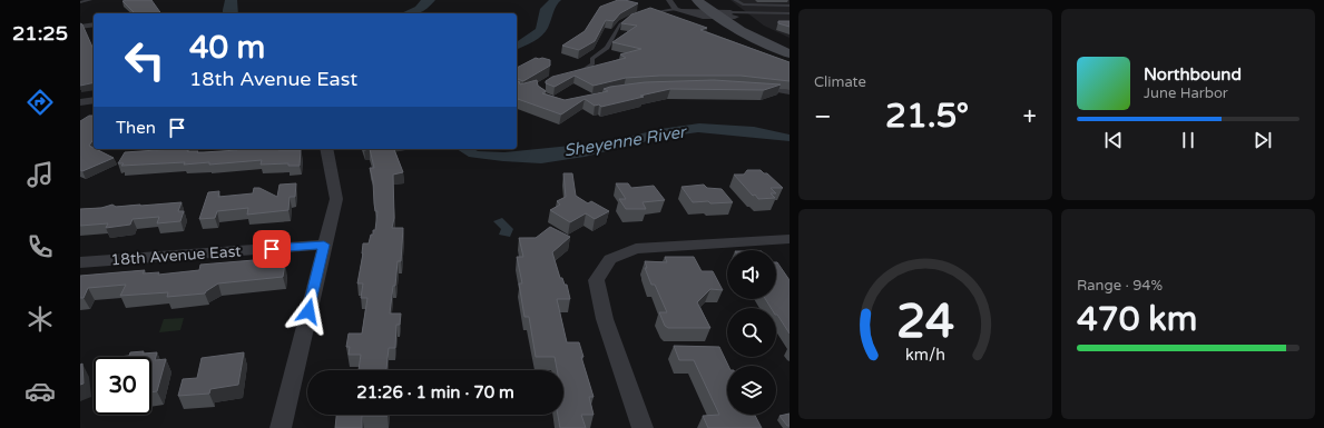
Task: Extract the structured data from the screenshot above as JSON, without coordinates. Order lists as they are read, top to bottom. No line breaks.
{"streets":{"street":["18th Avenue East"]},"water":["Sheyenne River"],"page":{"tabs":"21:25","tile":["Climate",["Range · 94%","470 km"]],"turn":["40 m","18th Avenue East"],"song":["Northbound","June Harbor"],"heat":["−","21.5°","+"],"then":"Then","limit":"30","trip":"21:26 · 1 min · 70 m","gauge":["24","km/h"]}}
